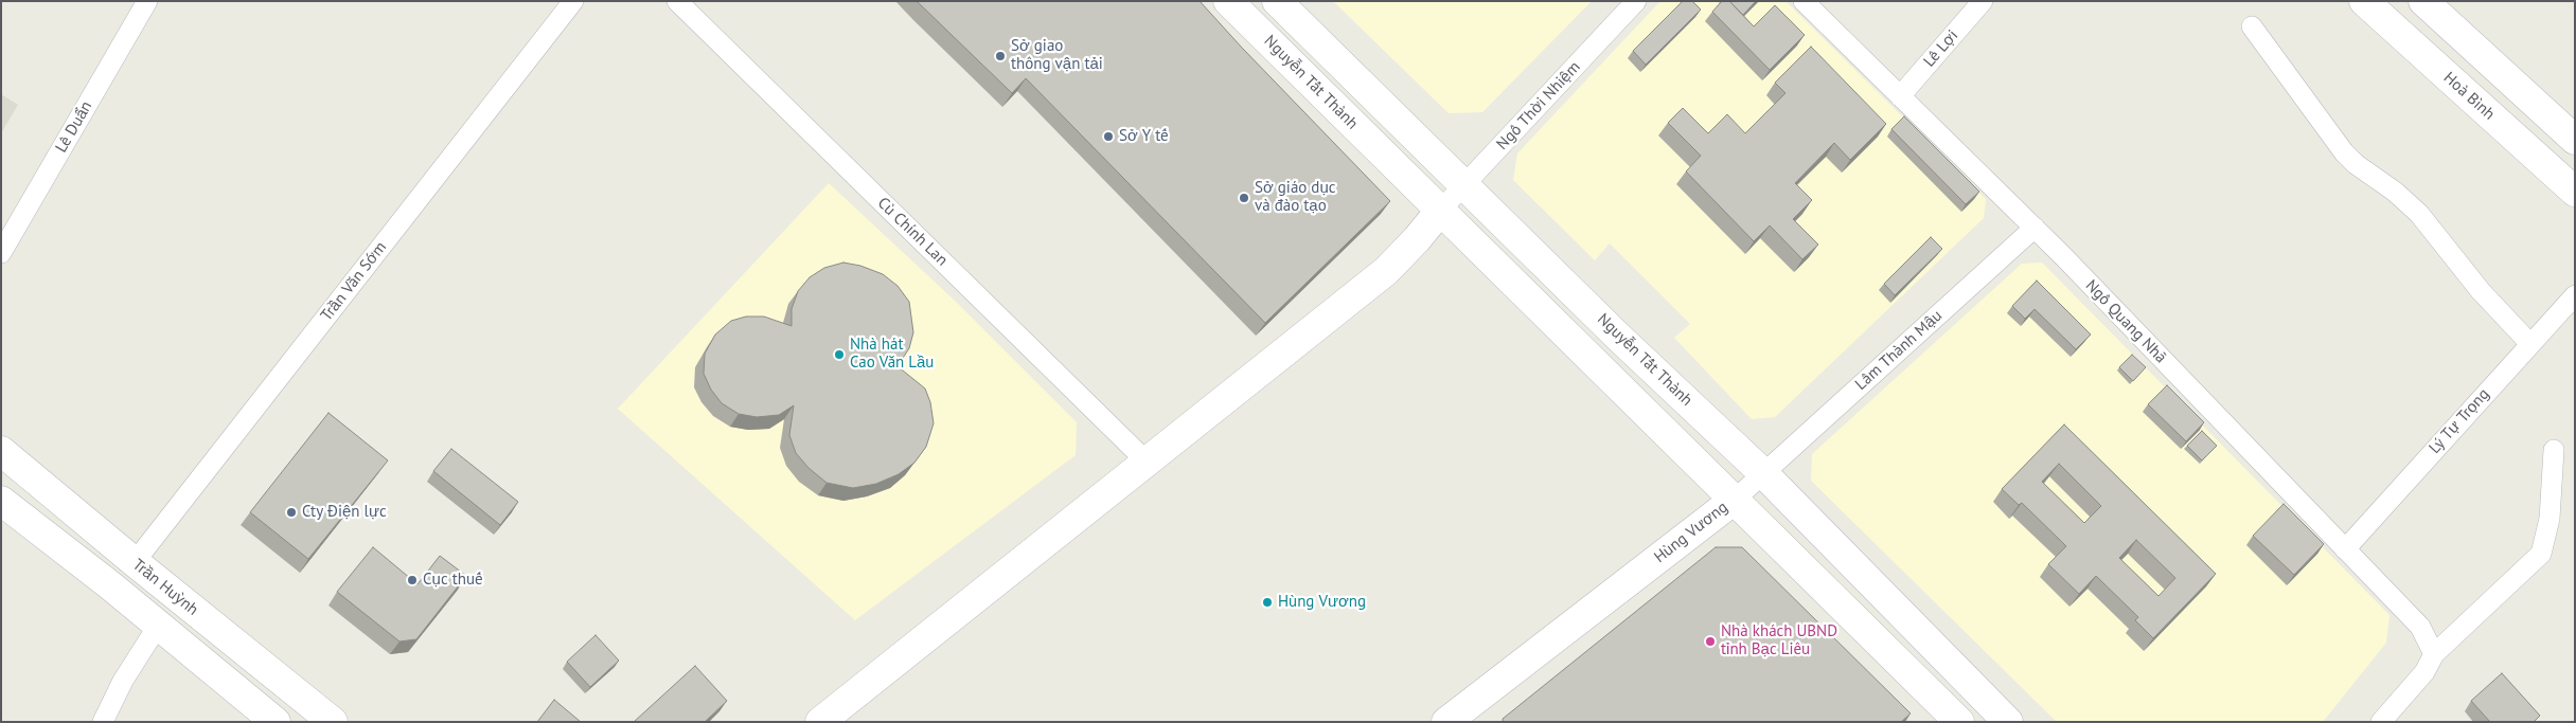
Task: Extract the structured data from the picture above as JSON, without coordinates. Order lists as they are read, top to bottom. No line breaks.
{"streets":{"street":["Lê Lợi","Nguyễn Tất Thành","Hoà Bình","Ngô Thời Nhiệm","Lê Duẩn","Cù Chính Lan","Trần Văn Sớm","Ngô Quang Nhã","Lâm Thành Mậu","Lý Tự Trọng","Hùng Vương","Trần Huỳnh"]},"crossings":[["Lê Lợi","Ngô Quang Nhã"],["Nguyễn Tất Thành","Ngô Thời Nhiệm"],["Nguyễn Tất Thành","Lâm Thành Mậu"],["Nguyễn Tất Thành","Hùng Vương"],["Trần Văn Sớm","Trần Huỳnh"],["Ngô Quang Nhã","Lâm Thành Mậu"],["Ngô Quang Nhã","Lý Tự Trọng"],["Lâm Thành Mậu","Hùng Vương"]],"places":["Sở giao thông vận tải","Sở Y tế","Sở giáo dục và đào tạo","Nhà hát Cao Văn Lầu","Cty Điện lực","Cục thuế","Hùng Vương","Nhà khách UBND tỉnh Bạc Liêu"]}
